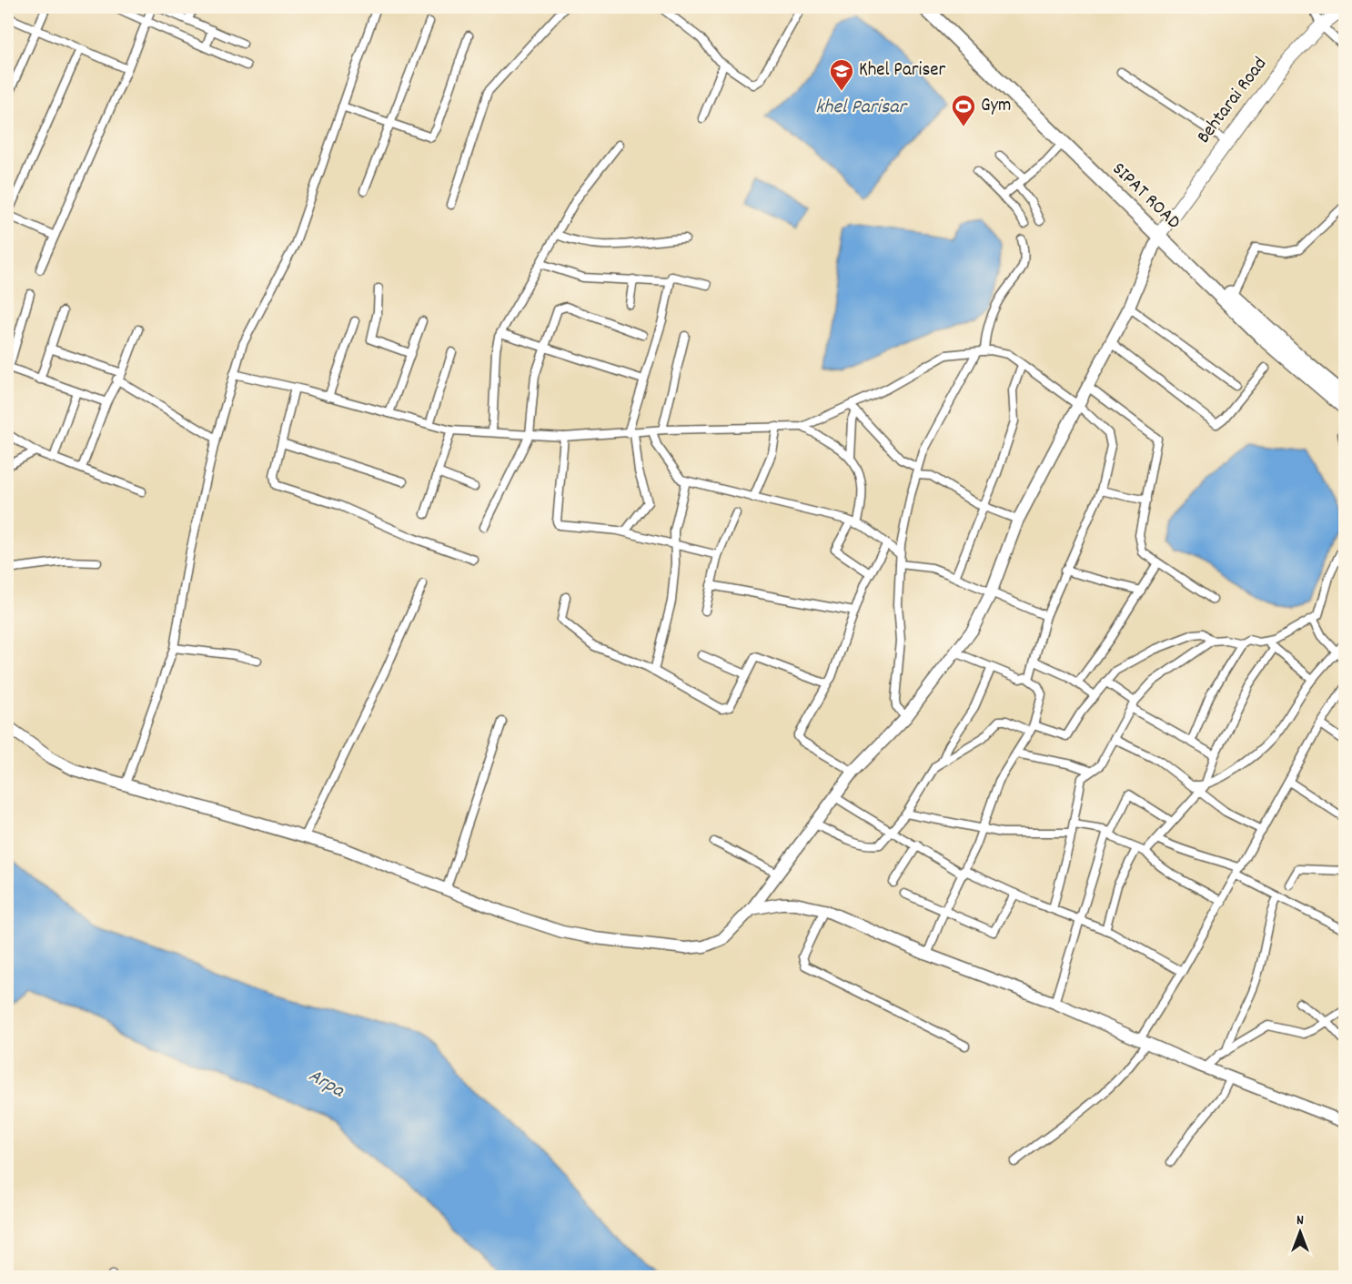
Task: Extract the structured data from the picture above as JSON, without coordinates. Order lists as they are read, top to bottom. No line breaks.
{"streets":{"highway":["SIPAT ROAD"],"main road":["Behtarai Road"]},"crossings":[["Behtarai Road","SIPAT ROAD"]],"water":["khel Parisar","Arpa"],"places":{"school or university":["Khel Pariser"],"sports":["Gym"]},"north":"top"}
